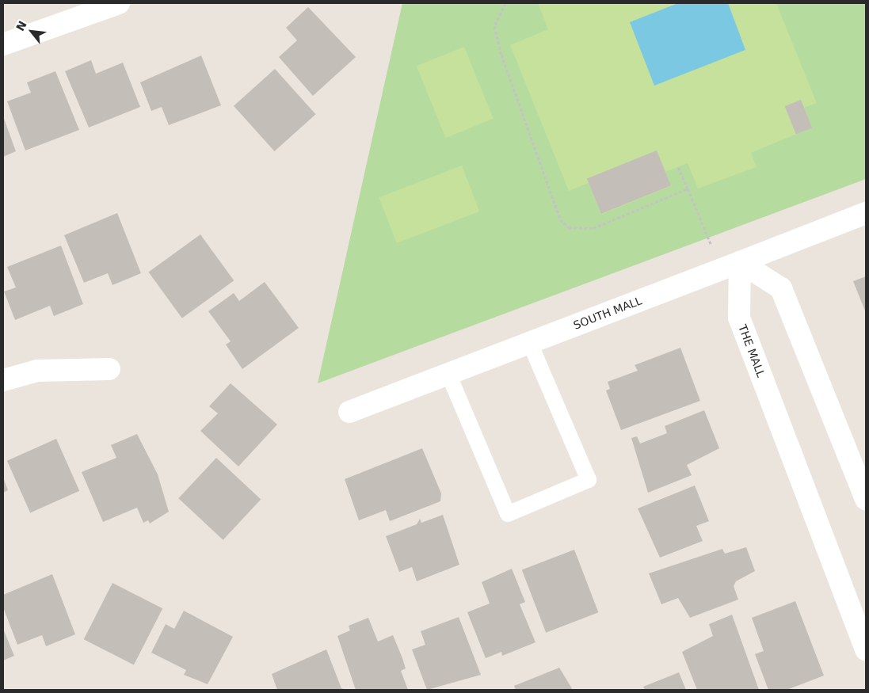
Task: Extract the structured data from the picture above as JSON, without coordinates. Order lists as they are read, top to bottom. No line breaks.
{"streets":{"street":["SOUTH MALL","THE MALL"]},"crossings":[["SOUTH MALL","THE MALL"]],"north":"top left"}
